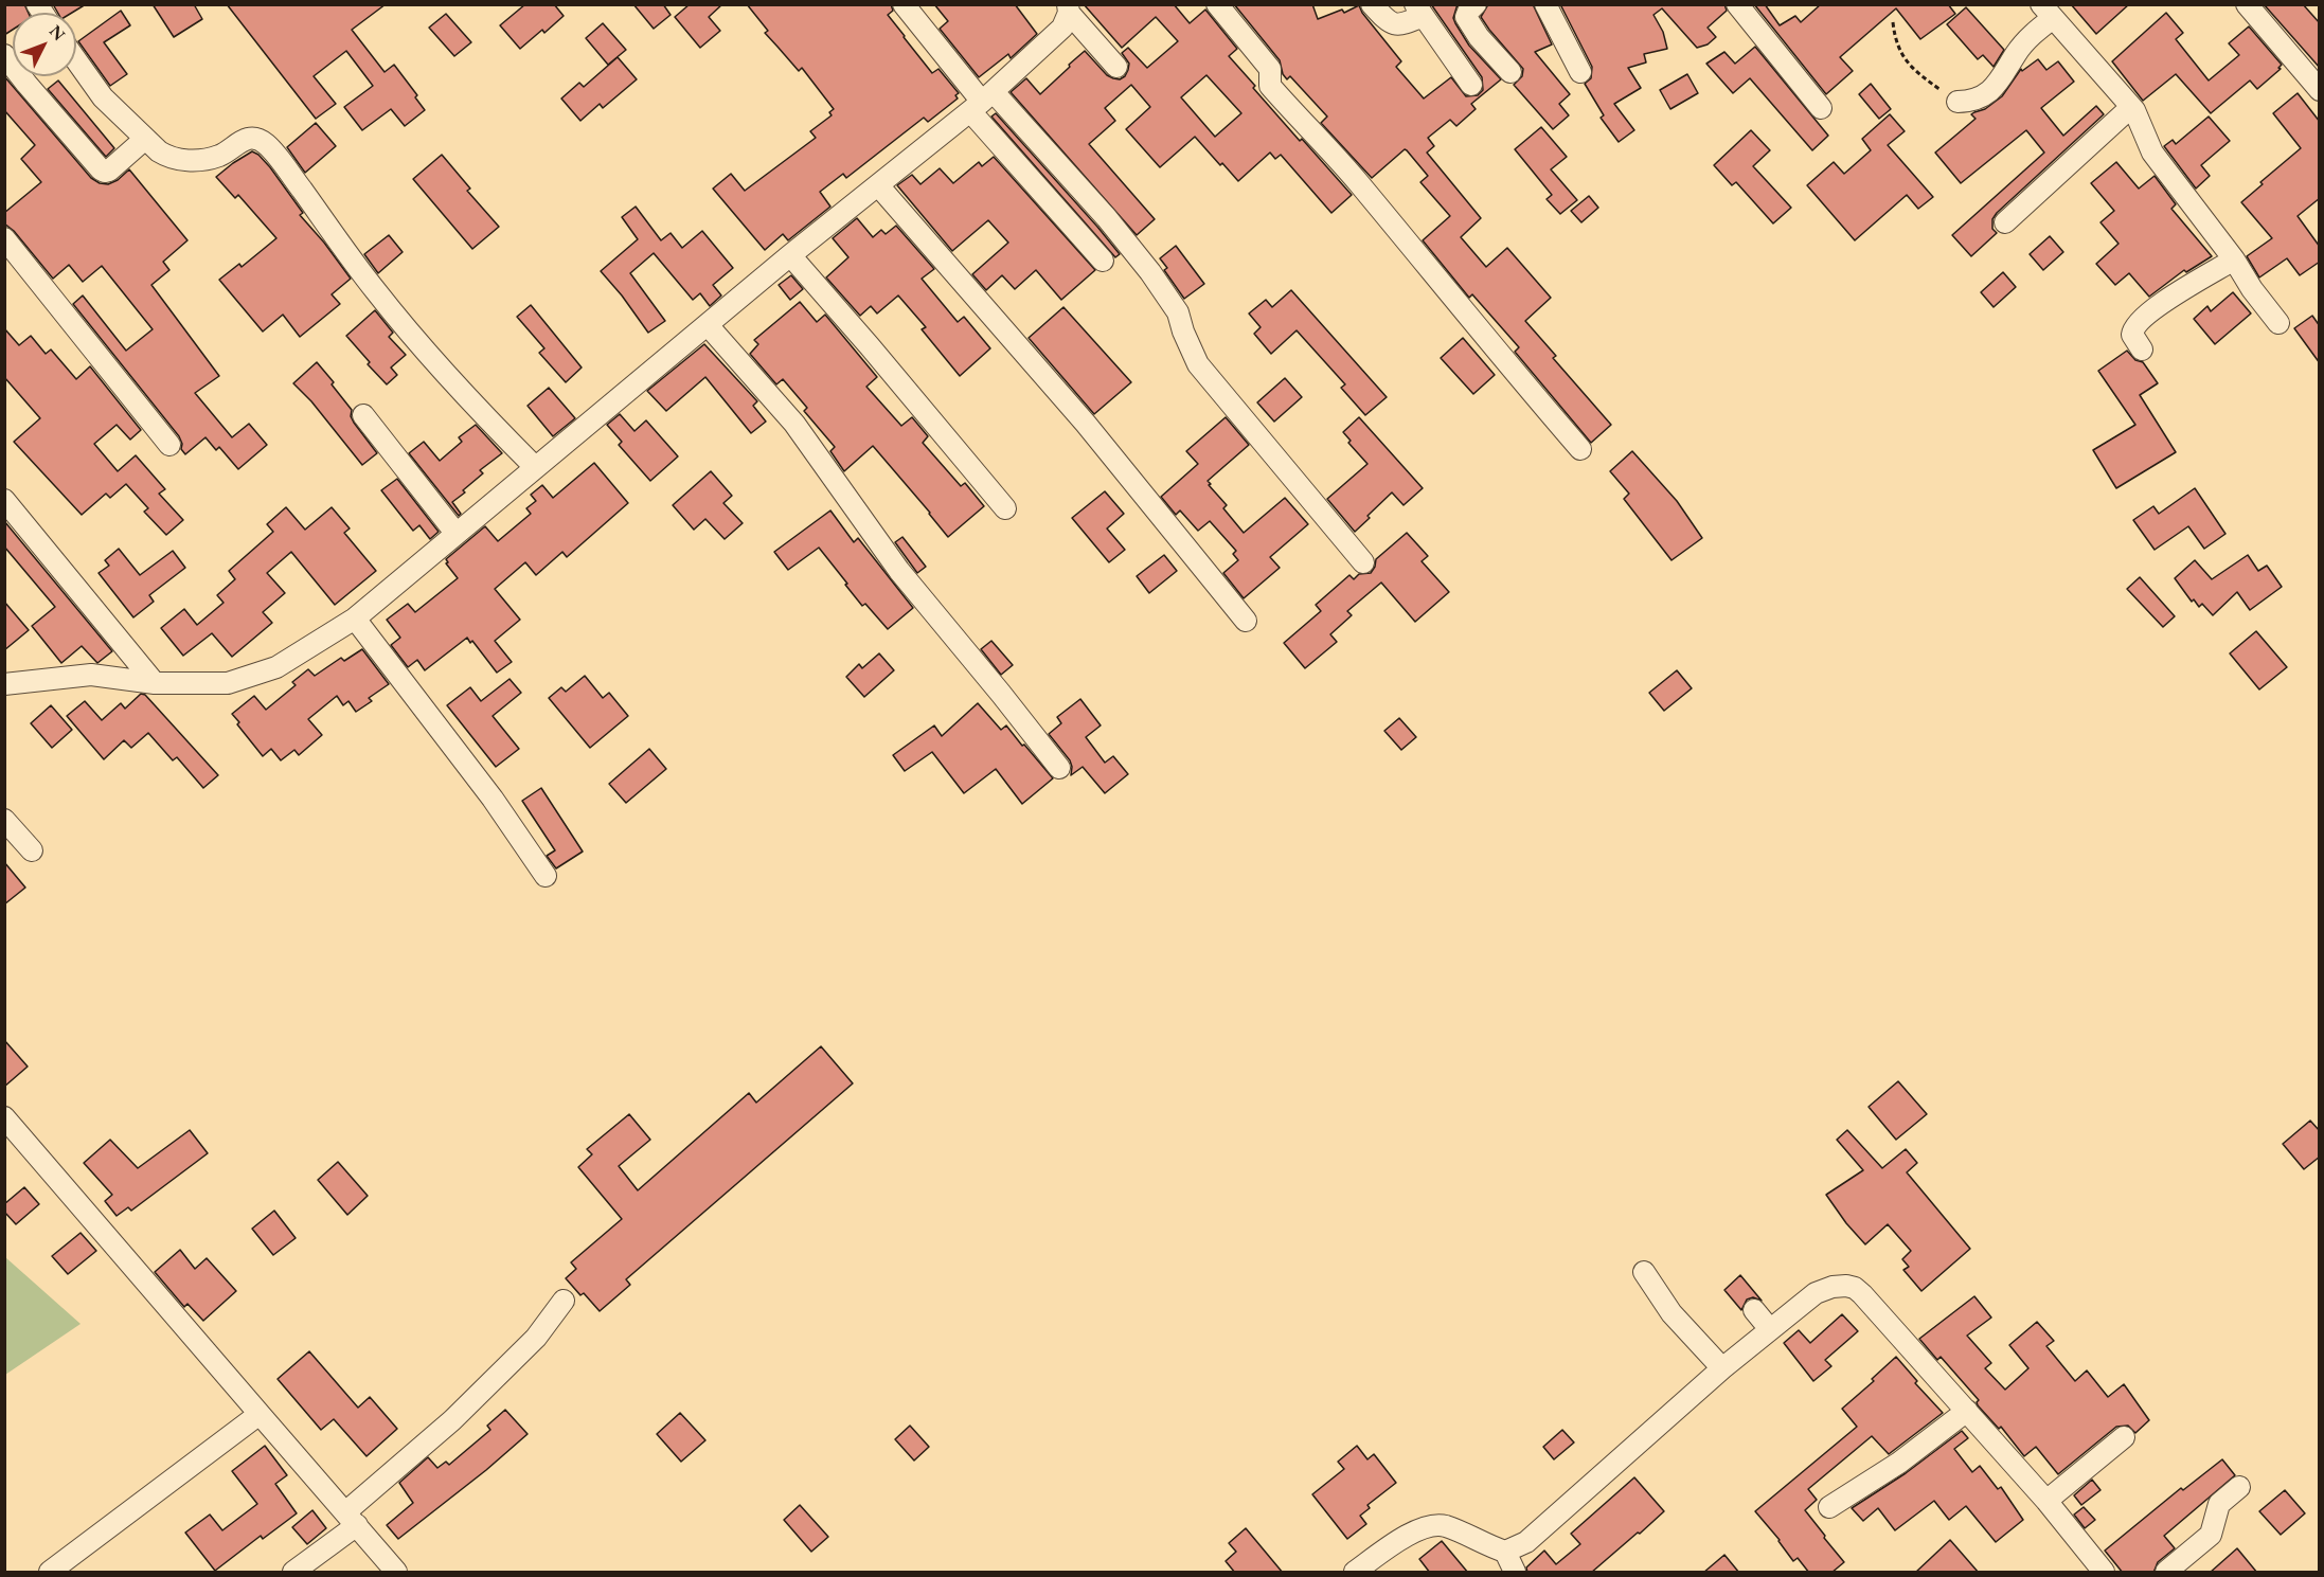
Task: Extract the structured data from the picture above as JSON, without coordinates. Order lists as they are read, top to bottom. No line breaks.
{"north":"top right"}
